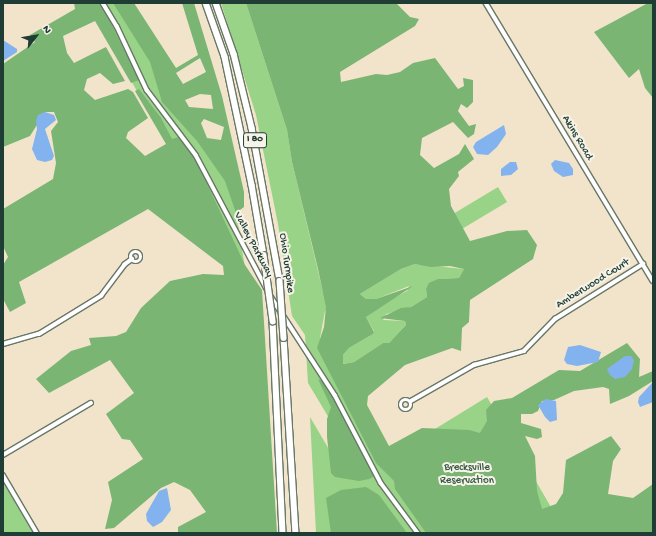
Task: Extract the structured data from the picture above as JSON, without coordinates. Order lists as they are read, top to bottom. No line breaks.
{"streets":{"highway":["I 80","Ohio Turnpike"],"street":["Akins Road","Valley Parkway","Amberwood Court"]},"crossings":[["Akins Road","Amberwood Court"]],"parks":["Brecksville Reservation"],"north":"top right"}
